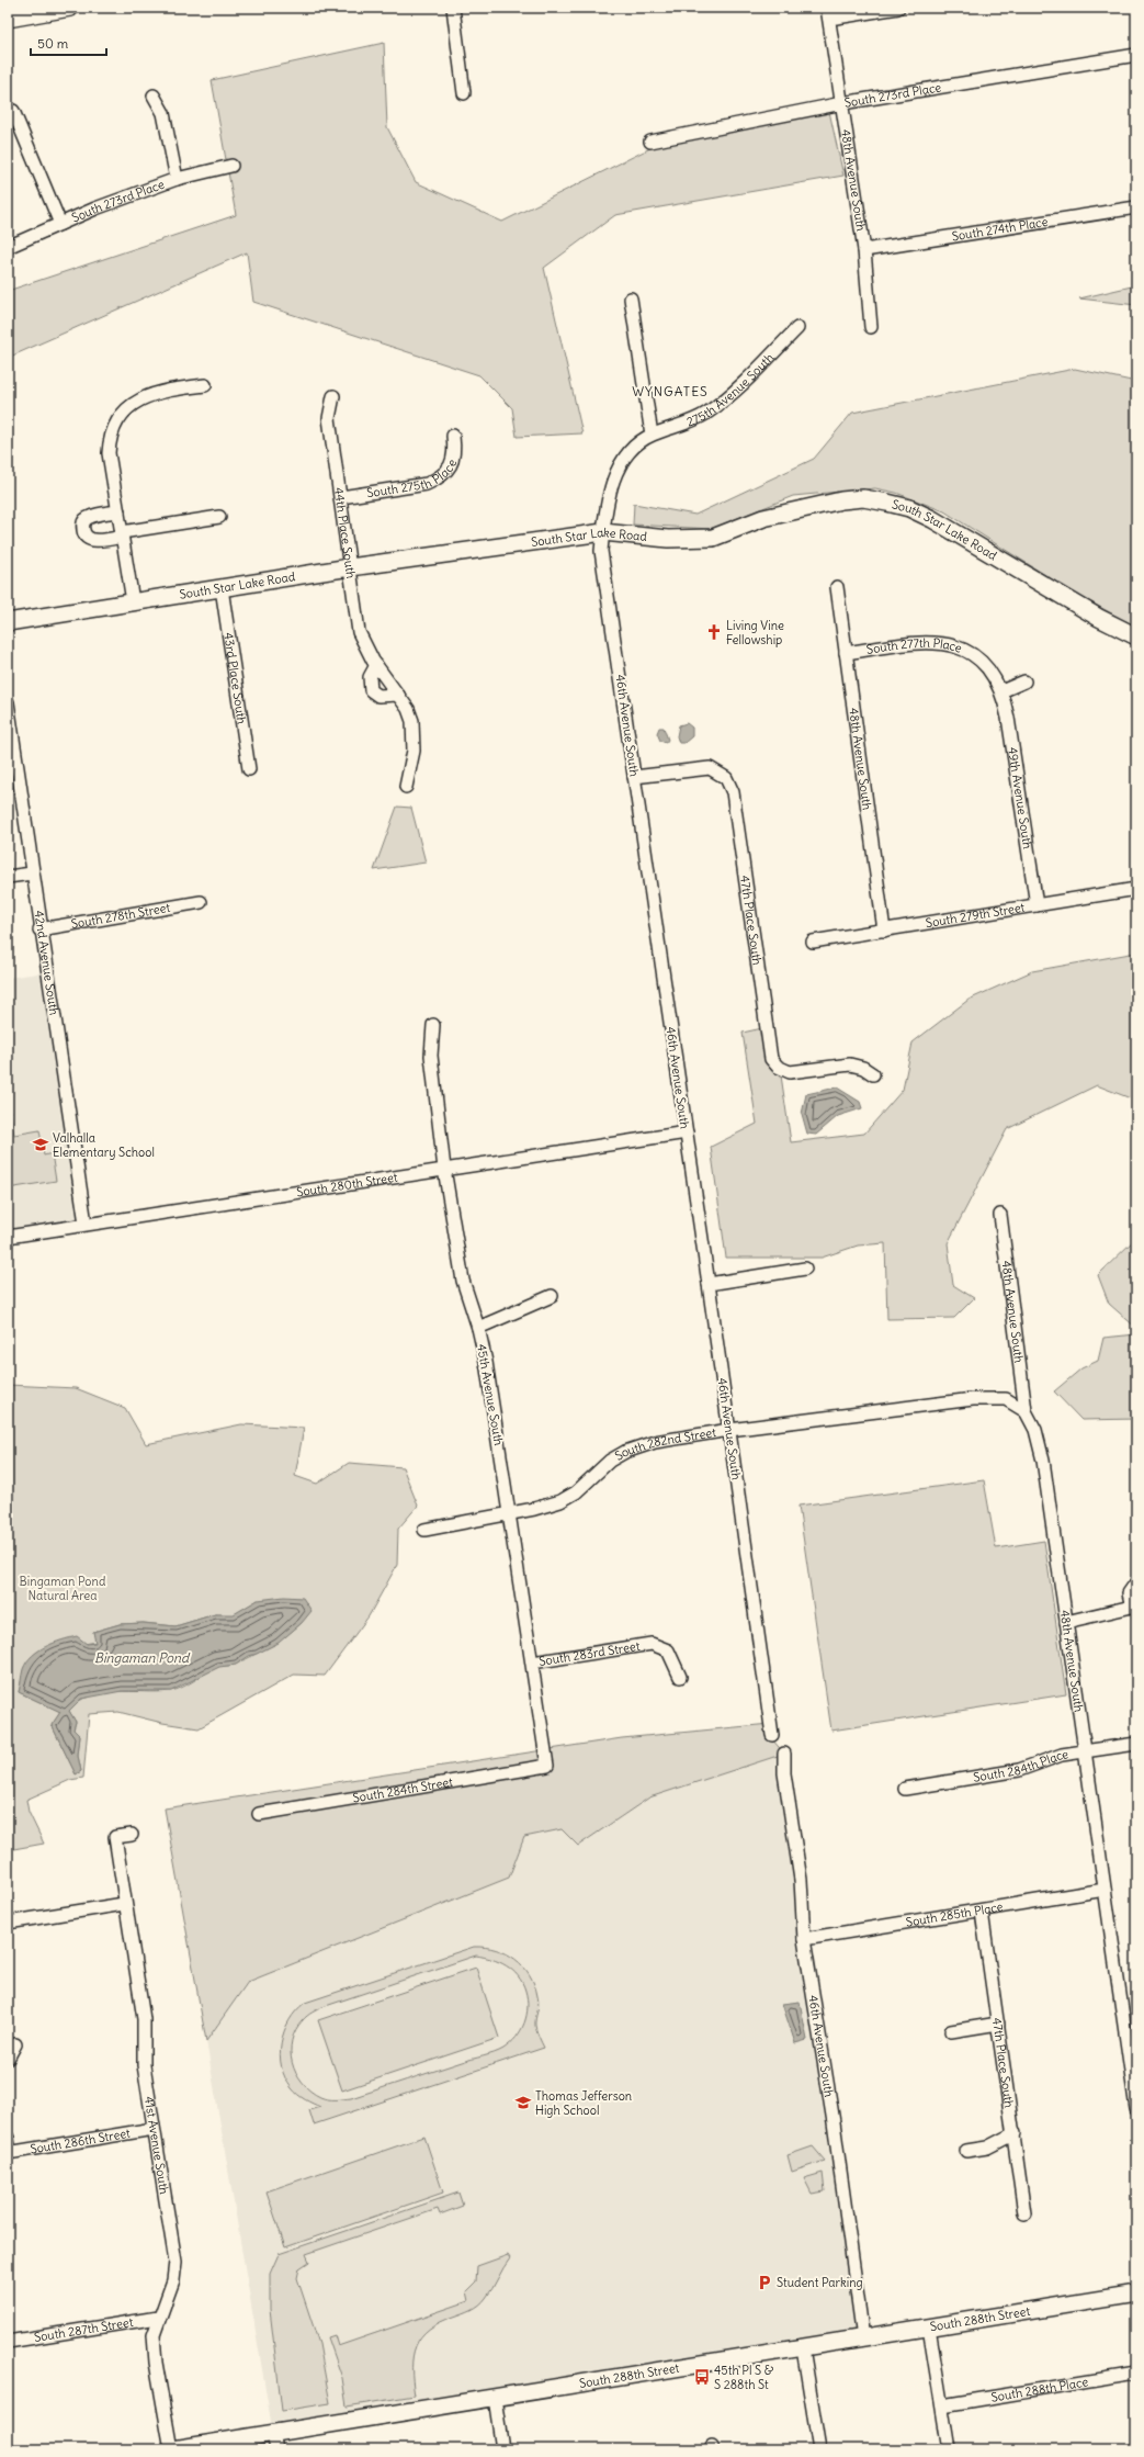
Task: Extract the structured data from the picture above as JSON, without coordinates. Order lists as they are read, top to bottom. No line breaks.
{"streets":{"street":["South 273rd Place","48th Avenue South","South 274th Place","275th Avenue South","South 275th Place","South Star Lake Road","44th Place South","South 277th Place","43rd Place South","46th Avenue South","49th Avenue South","South 279th Street","South 278th Street","47th Place South","42nd Avenue South","South 280th Street","45th Avenue South","South 282nd Street","South 283rd Street","South 284th Place","South 284th Street","South 285th Place","South 286th Street","41st Avenue South","South 288th Street","South 287th Street","South 288th Place"]},"crossings":[["South 273rd Place","48th Avenue South"],["48th Avenue South","South 274th Place"],["48th Avenue South","South 277th Place"],["48th Avenue South","South 279th Street"],["48th Avenue South","South 282nd Street"],["48th Avenue South","South 284th Place"],["48th Avenue South","South 285th Place"],["275th Avenue South","46th Avenue South"],["South 275th Place","44th Place South"],["South Star Lake Road","44th Place South"],["South Star Lake Road","43rd Place South"],["South Star Lake Road","46th Avenue South"],["South 277th Place","49th Avenue South"],["46th Avenue South","47th Place South"],["46th Avenue South","South 280th Street"],["46th Avenue South","South 282nd Street"],["46th Avenue South","South 285th Place"],["46th Avenue South","South 288th Street"],["49th Avenue South","South 279th Street"],["South 278th Street","42nd Avenue South"],["47th Place South","South 285th Place"],["42nd Avenue South","South 280th Street"],["South 280th Street","45th Avenue South"],["45th Avenue South","South 282nd Street"],["45th Avenue South","South 283rd Street"],["45th Avenue South","South 284th Street"],["South 286th Street","41st Avenue South"],["41st Avenue South","South 288th Street"],["41st Avenue South","South 287th Street"]],"districts":["WYNGATES"],"water":["Bingaman Pond"],"parks":["Bingaman Pond Natural Area"],"places":{"church":["Living Vine Fellowship"],"school or university":["Valhalla Elementary School","Thomas Jefferson High School"],"parking":["Student Parking"],"bus stop":["45th Pl S & S 288th St"]},"scale_bar":"50 m"}
